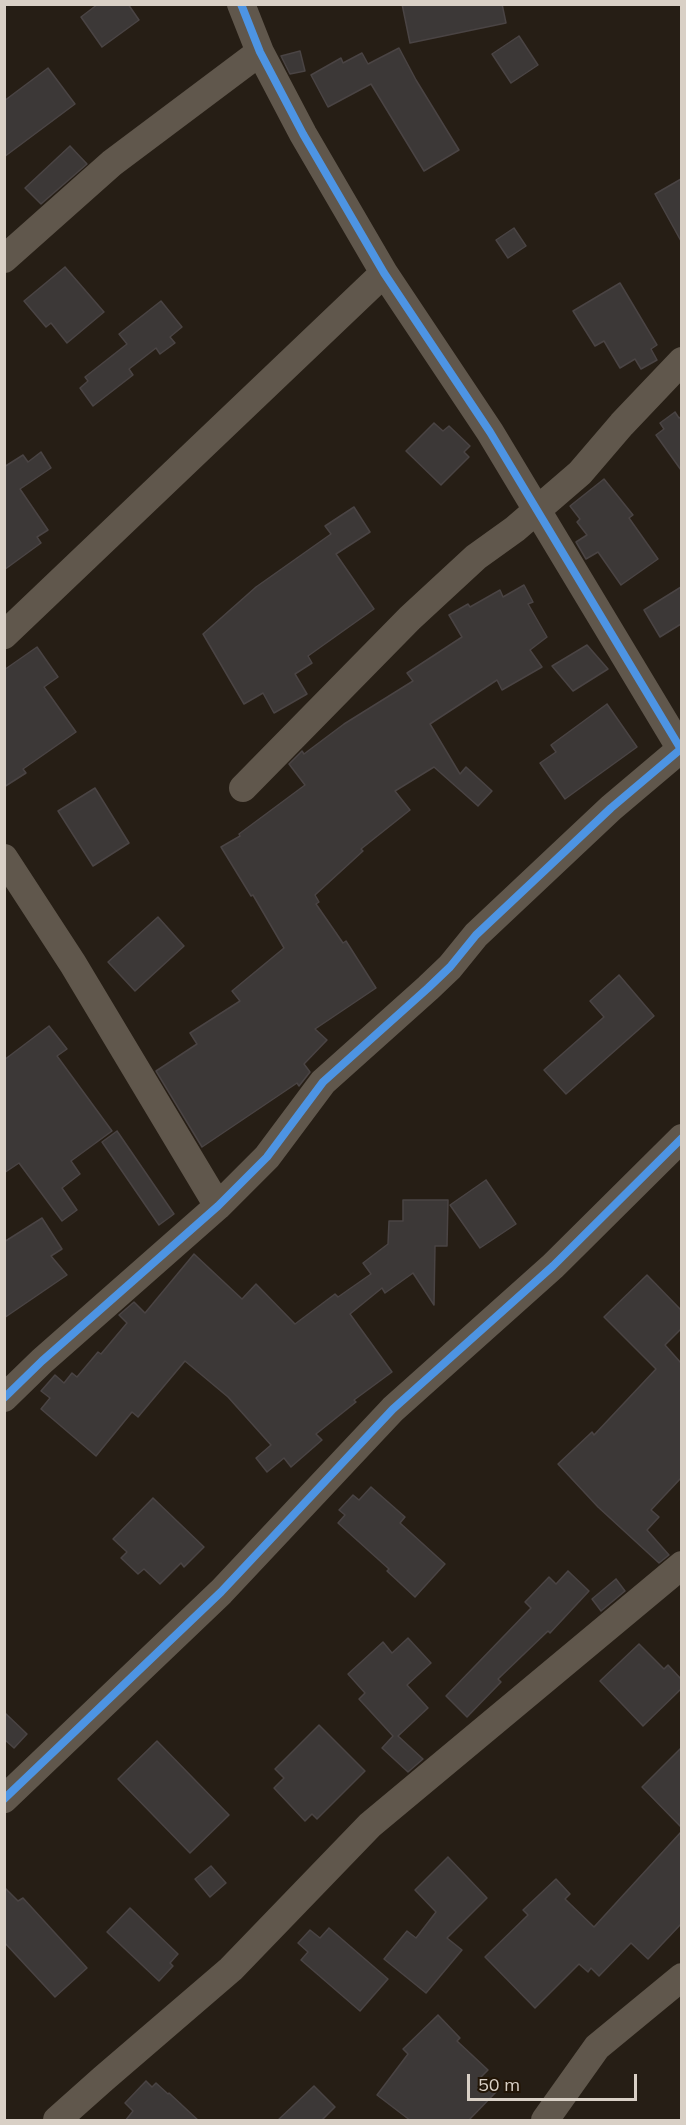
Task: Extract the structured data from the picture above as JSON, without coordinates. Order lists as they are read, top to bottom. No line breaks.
{"scale_bar":"50 m"}
